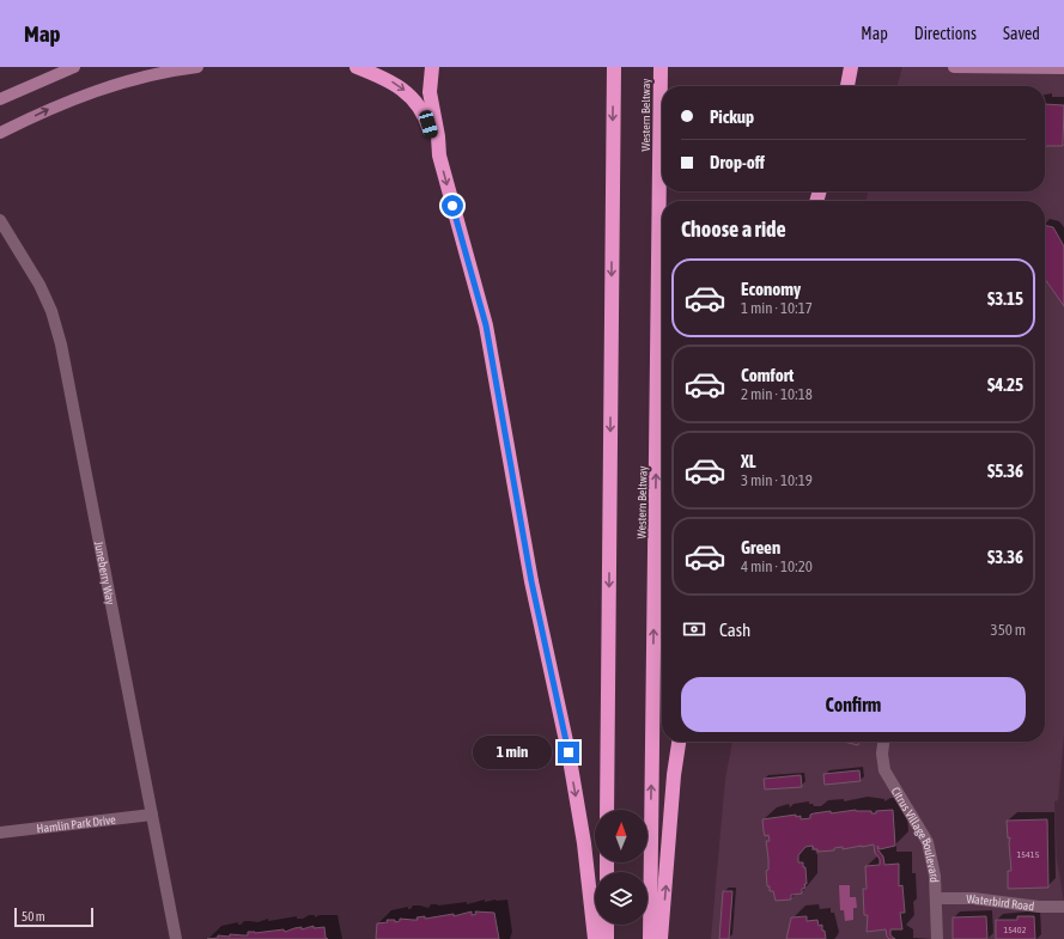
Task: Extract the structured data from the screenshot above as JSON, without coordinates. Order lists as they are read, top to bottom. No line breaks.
{"streets":{"highway":["Western Beltway"],"street":["Juneberry Way","Hamlin Park Drive","Citrus Village Boulevard","Waterbird Road"]},"crossings":[["Juneberry Way","Hamlin Park Drive"],["Citrus Village Boulevard","Waterbird Road"]],"house_numbers":["15415","15402"],"scale_bar":"50 m","north":"top","page":{"header":"Map","nav":["Map","Directions","Saved"],"banner":["Pickup","Drop-off"],"heading":"Choose a ride","list":[{"name":"Economy","note":"1 min · 10:17","value":"$3.15"},{"name":"Comfort","note":"2 min · 10:18","value":"$4.25"},{"name":"XL","note":"3 min · 10:19","value":"$5.36"},{"name":"Green","note":"4 min · 10:20","value":"$3.36"}],"pay":["Cash","350 m"],"buttons":"Confirm","bubble":"1 min","scale":"50 m"}}
